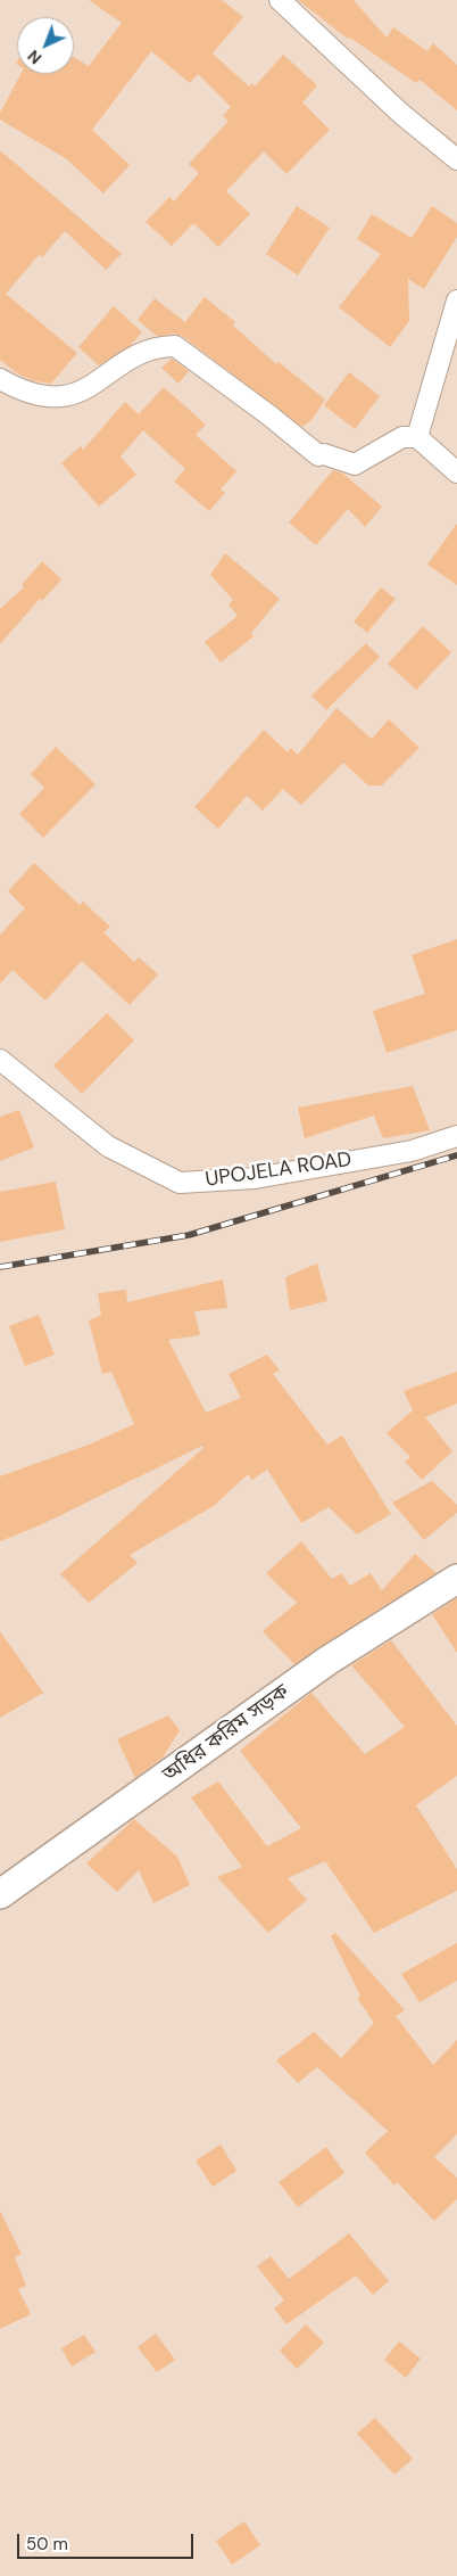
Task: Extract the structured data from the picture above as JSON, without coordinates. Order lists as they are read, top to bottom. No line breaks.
{"streets":{"main road":["অধির করিম সড়ক"],"street":["UPOJELA ROAD"]},"scale_bar":"50 m","north":"bottom left"}
